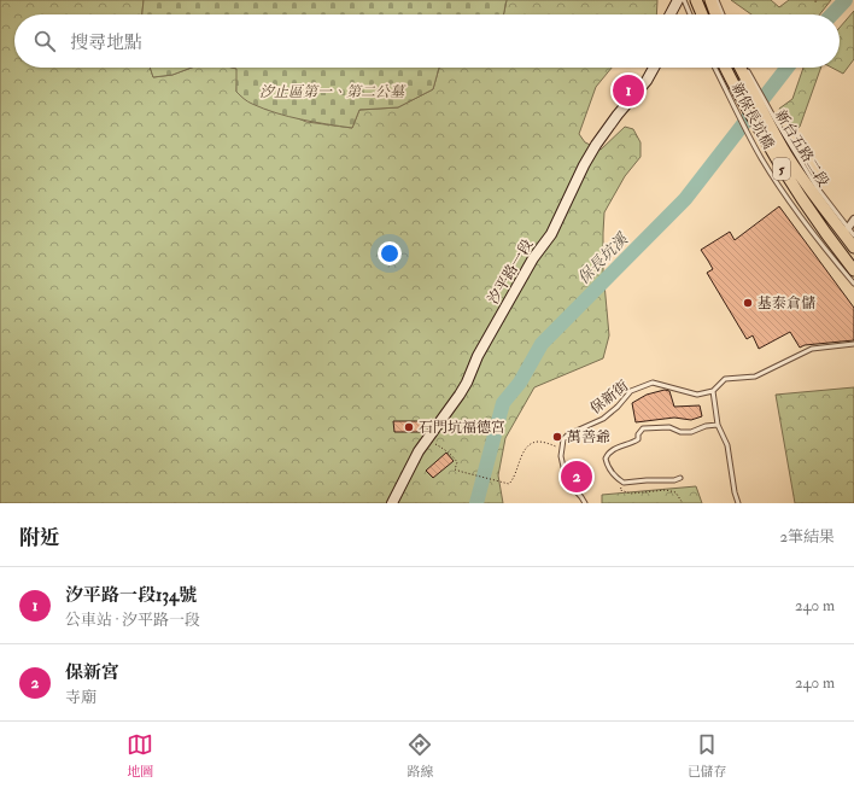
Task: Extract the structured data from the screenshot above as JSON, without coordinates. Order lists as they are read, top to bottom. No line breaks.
{"streets":{"main road":["新台五路二段","5"],"street":["汐平路一段"],"lane":["新保長坑橋","保新街"]},"water":["保長坑溪"],"parks":["汐止區第一、第二公墓"],"places":["基泰倉儲","石門坑福德宮","萬善爺"],"page":{"search":"搜尋地點","pins":["1","2"],"heading":["附近","2筆結果"],"list":[{"mark":"1","name":"汐平路一段134號","note":"公車站 · 汐平路一段","value":"240 m"},{"mark":"2","name":"保新宮","note":"寺廟","value":"240 m"}],"nav":["地圖","路線","已儲存"]}}
